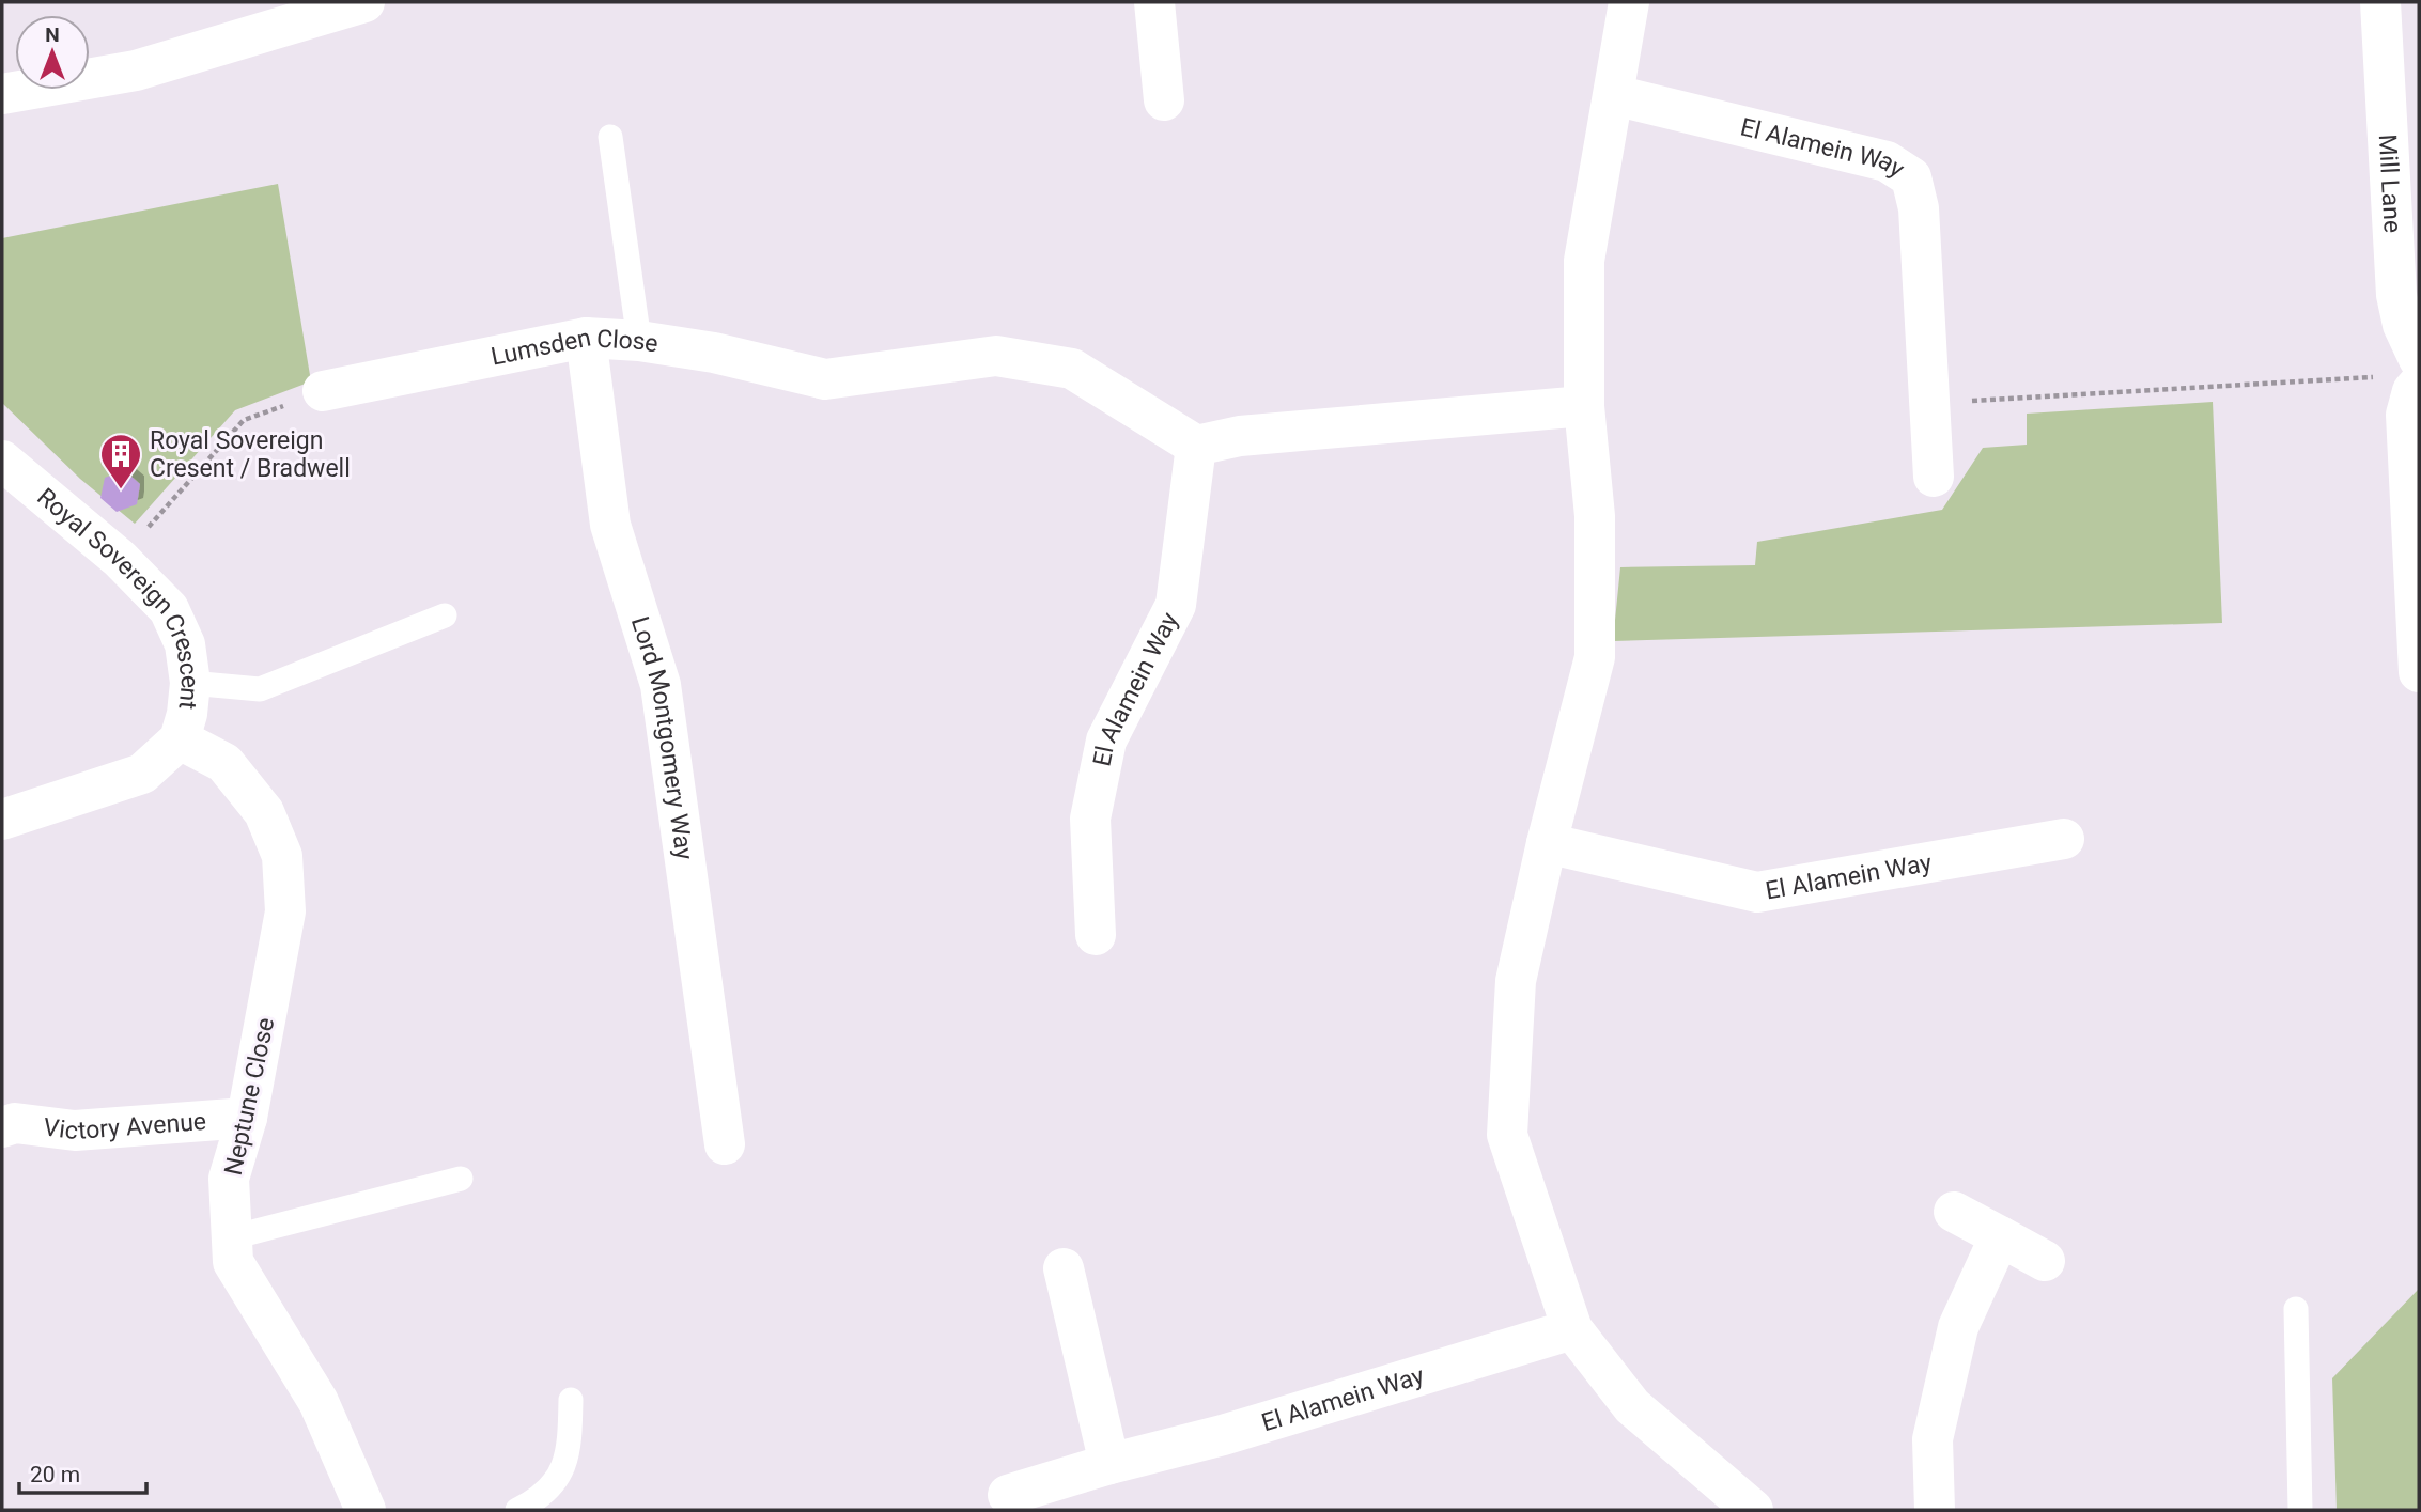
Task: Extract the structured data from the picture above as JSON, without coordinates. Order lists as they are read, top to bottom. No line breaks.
{"streets":{"street":["El Alamein Way","Mill Lane","Lumsden Close","Royal Sovereign Crescent","Lord Montgomery Way","Neptune Close","Victory Avenue"]},"crossings":[["El Alamein Way","Lumsden Close"],["Lumsden Close","Lord Montgomery Way"],["Royal Sovereign Crescent","Neptune Close"],["Neptune Close","Victory Avenue"]],"places":{"building":["Royal Sovereign Cresent / Bradwell"]},"scale_bar":"20 m","north":"top"}
